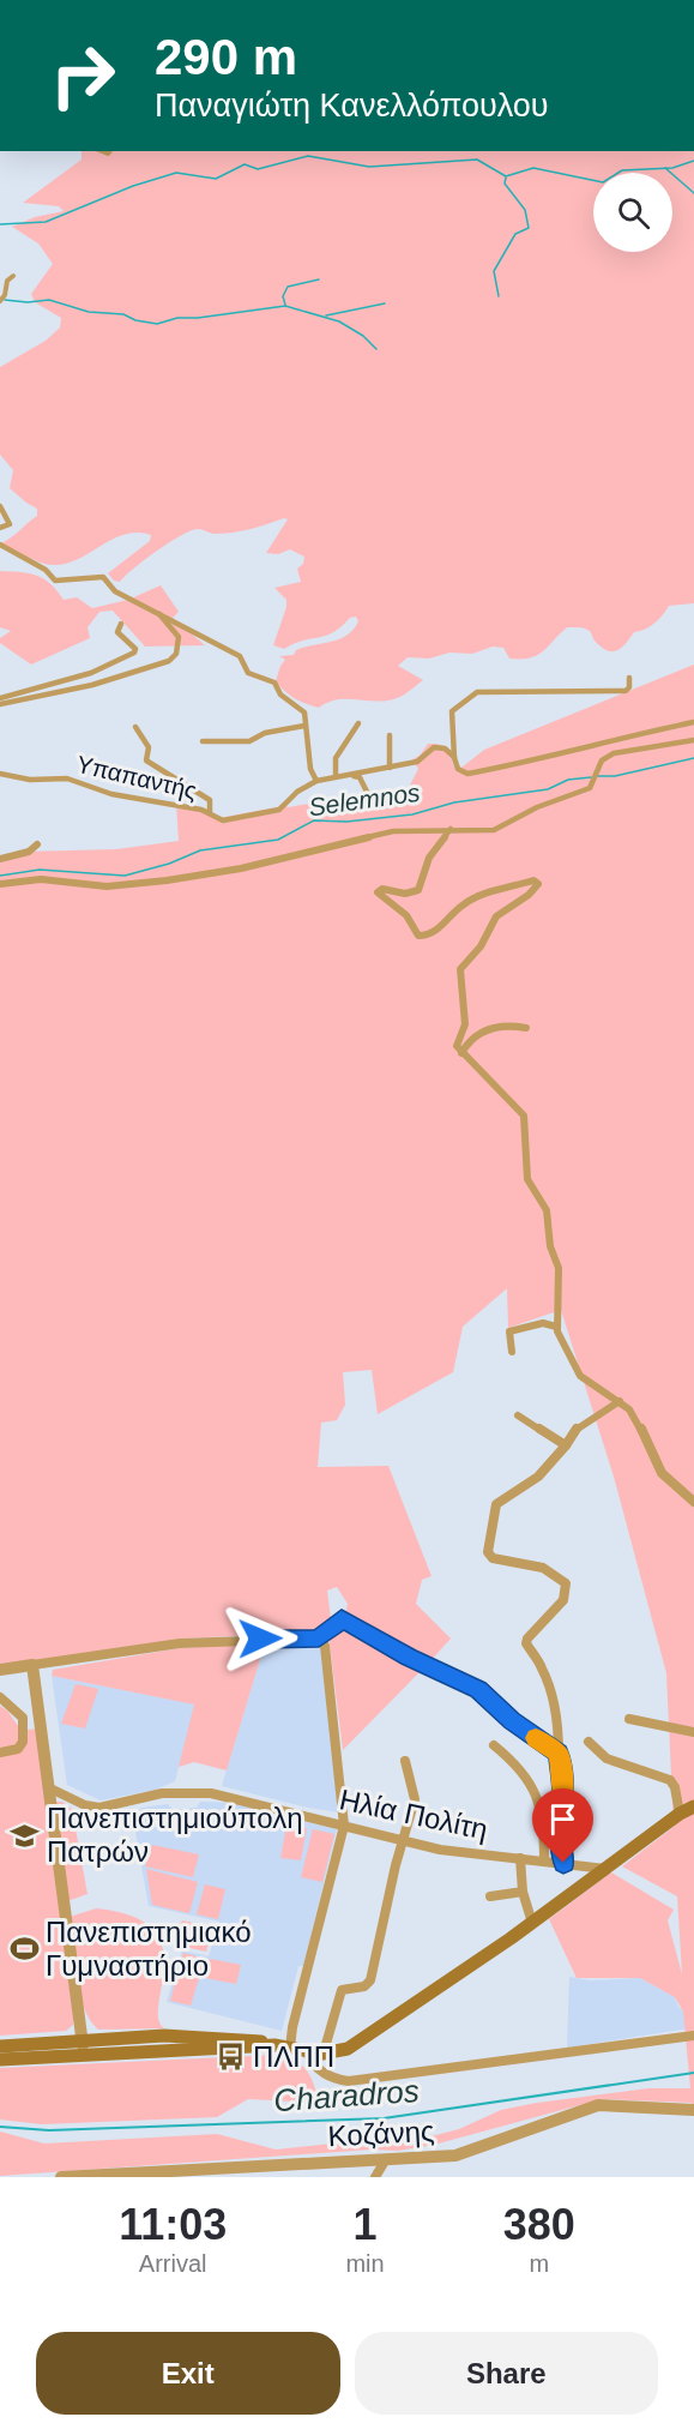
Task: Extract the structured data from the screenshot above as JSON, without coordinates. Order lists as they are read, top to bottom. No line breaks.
{"streets":{"street":["Υπαπαντής","Ηλία Πολίτη","Κοζάνης"]},"water":["Selemnos","Charadros"],"places":{"school or university":["Πανεπιστημιούπολη Πατρών"],"sports":["Πανεπιστημιακό Γυμναστήριο"],"bus stop":["ΠΛΠΠ"]},"page":{"turn":["290 m","Παναγιώτη Κανελλόπουλου"],"eta":["11:03","Arrival","1","min","380","m"],"buttons":["Exit","Share"]}}
